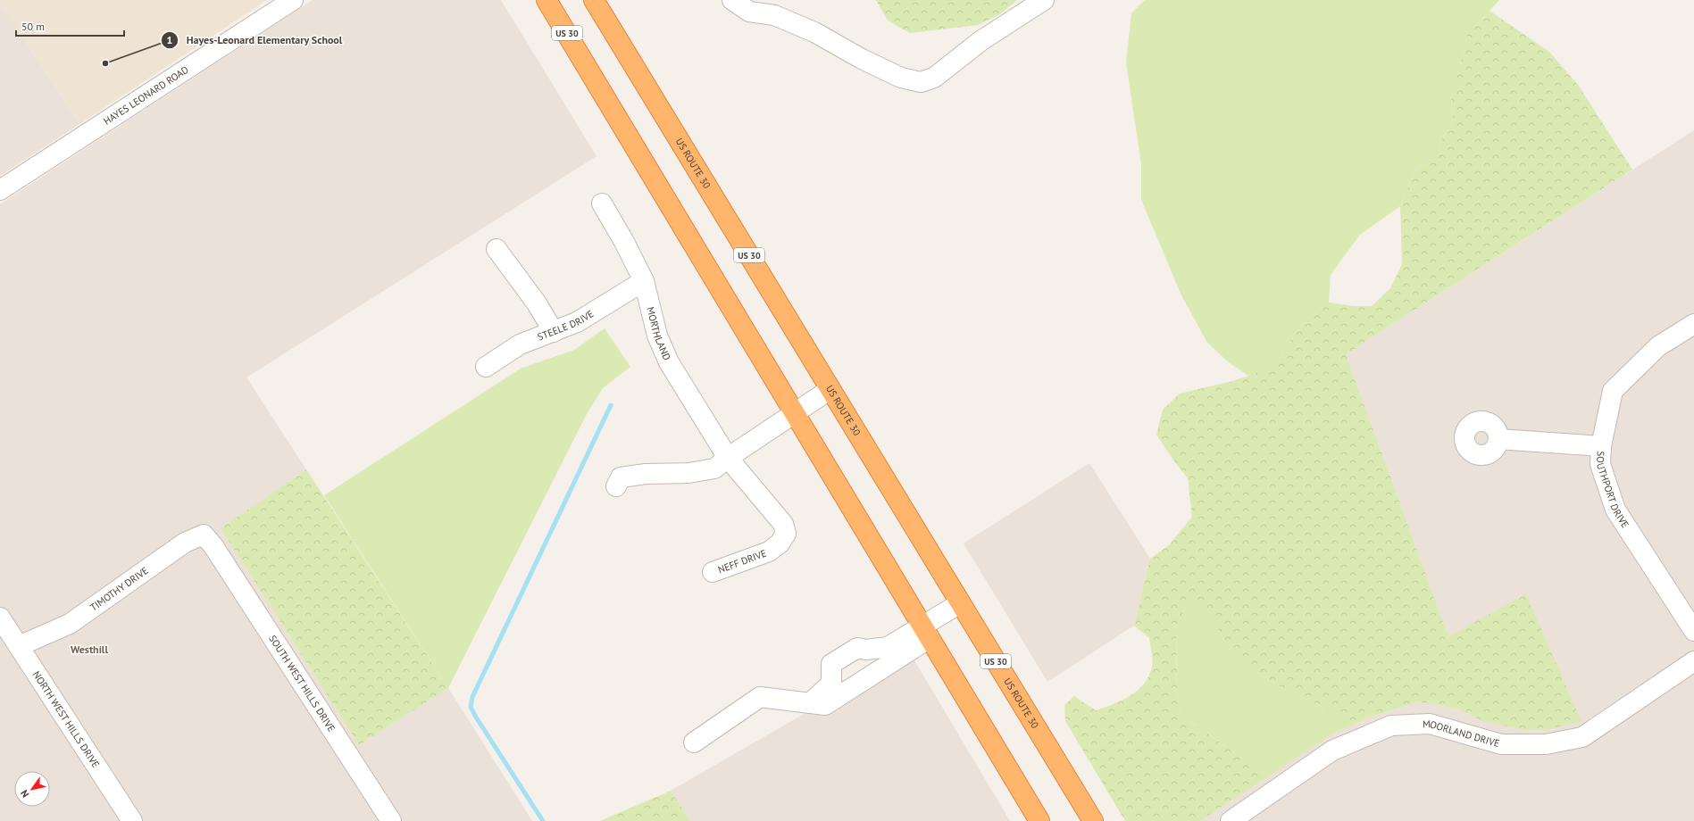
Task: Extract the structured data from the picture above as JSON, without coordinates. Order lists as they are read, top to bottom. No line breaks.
{"streets":{"highway":["US 30","US ROUTE 30"],"street":["HAYES LEONARD ROAD","STEELE DRIVE","MORTHLAND","SOUTHPORT DRIVE","NEFF DRIVE","TIMOTHY DRIVE","SOUTH WEST HILLS DRIVE","NORTH WEST HILLS DRIVE","MOORLAND DRIVE"]},"crossings":[["STEELE DRIVE","MORTHLAND"],["MORTHLAND","NEFF DRIVE"],["TIMOTHY DRIVE","SOUTH WEST HILLS DRIVE"],["TIMOTHY DRIVE","NORTH WEST HILLS DRIVE"]],"districts":["Westhill"],"places":["Hayes-Leonard Elementary School"],"scale_bar":"50 m","north":"bottom left"}
